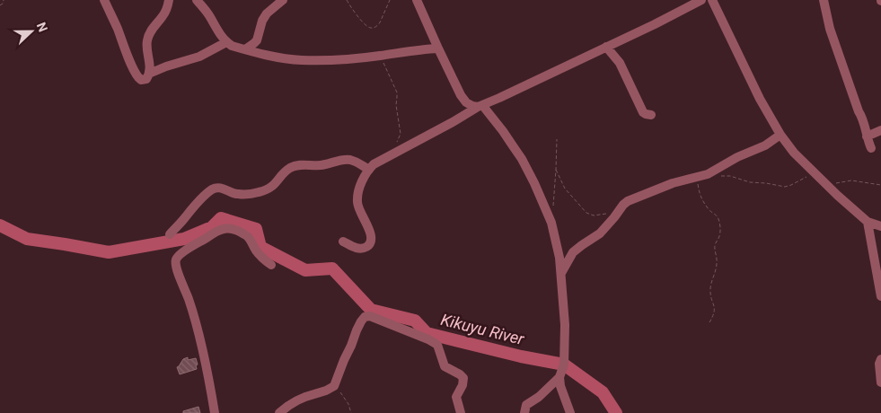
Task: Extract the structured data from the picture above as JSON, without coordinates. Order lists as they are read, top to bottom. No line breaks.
{"water":["Kikuyu River"],"north":"right"}
